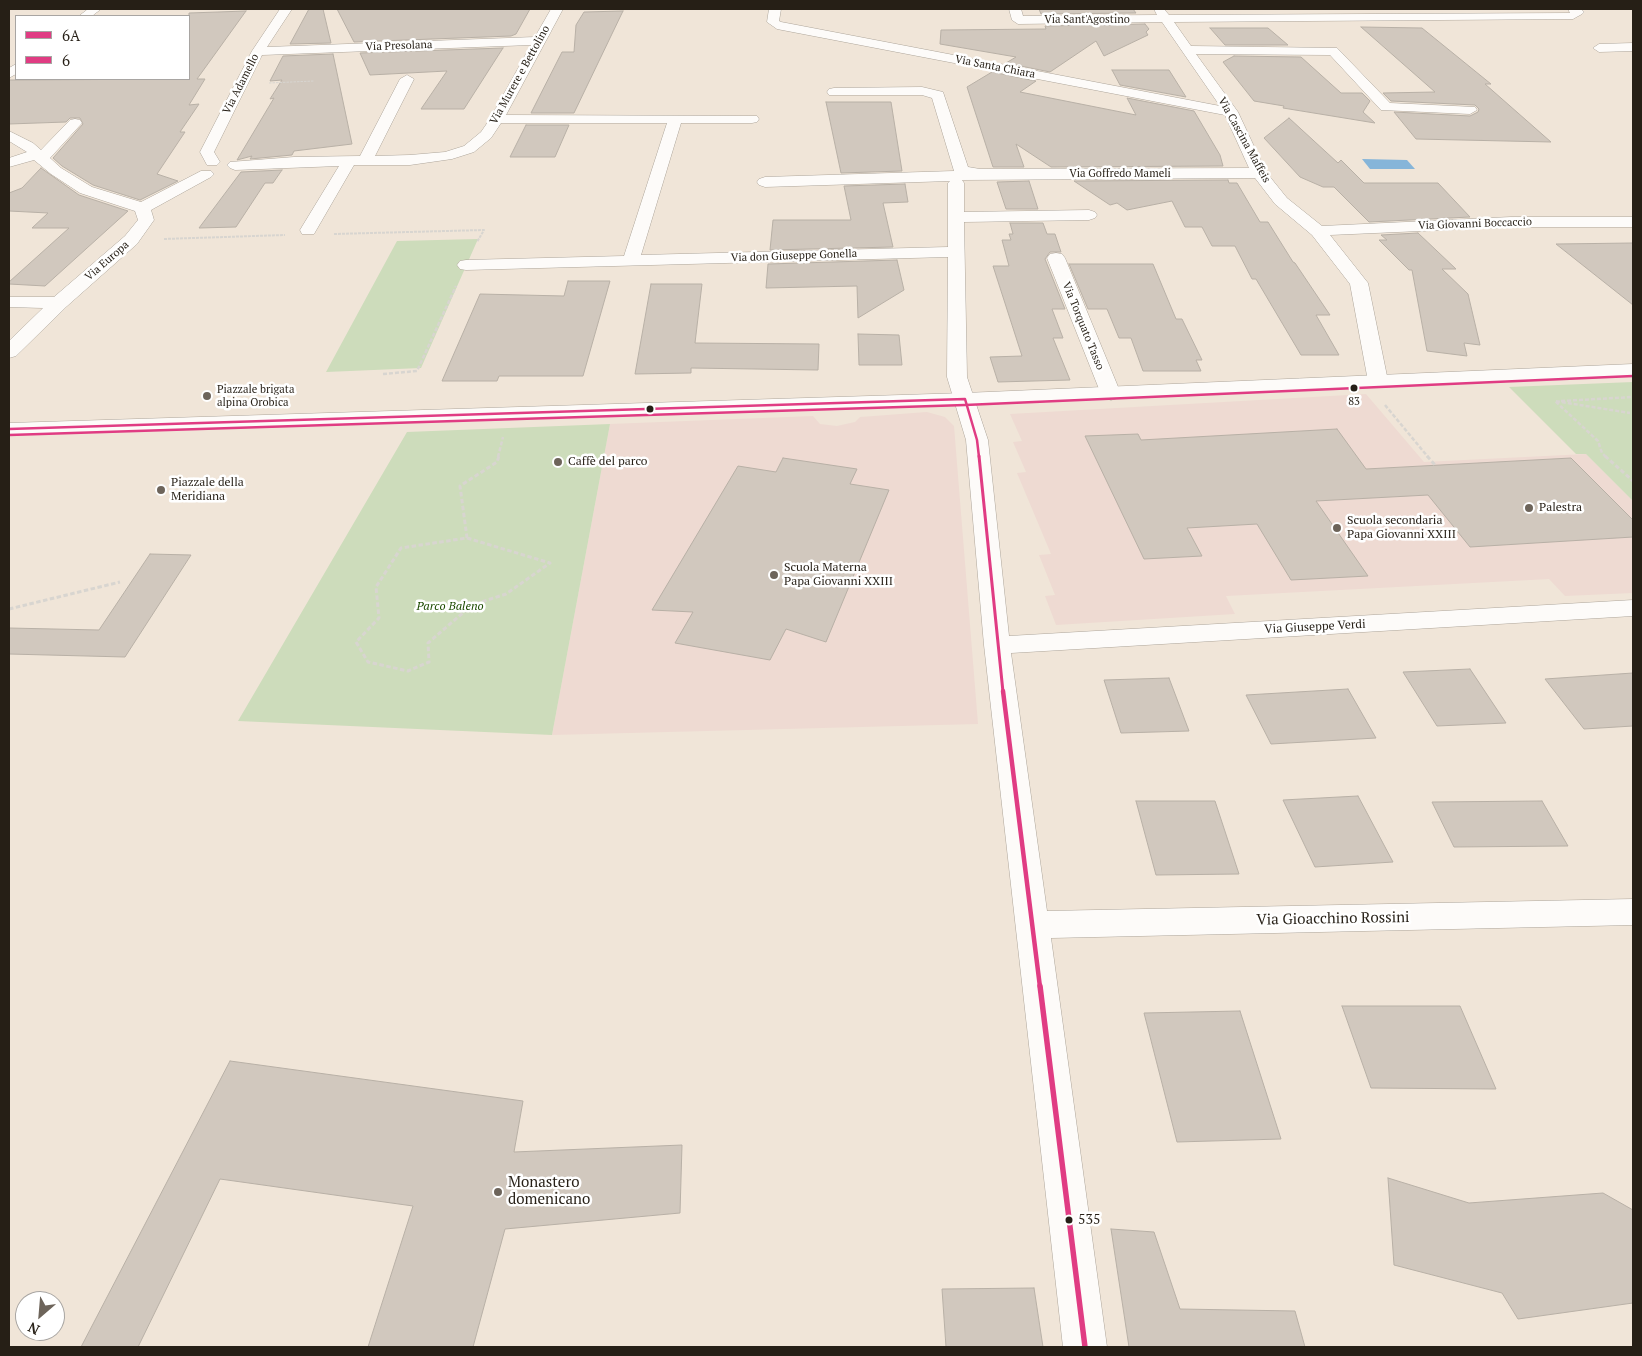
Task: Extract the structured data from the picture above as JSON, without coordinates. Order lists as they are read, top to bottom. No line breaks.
{"streets":{"street":["Via Sant'Agostino","Via Presolana","Via Santa Chiara","Via Murere e Bettolino","Via Adamello","Via Cascina Maffeis","Via Goffredo Mameli","Via Giovanni Boccaccio","Via don Giuseppe Gonella","Via Europa","Via Torquato Tasso","Via Giuseppe Verdi","Via Gioacchino Rossini"]},"crossings":[["Via Sant'Agostino","Via Cascina Maffeis"],["Via Presolana","Via Murere e Bettolino"],["Via Presolana","Via Adamello"],["Via Santa Chiara","Via Cascina Maffeis"],["Via Murere e Bettolino","Via Adamello"],["Via Murere e Bettolino","Via Europa"],["Via Cascina Maffeis","Via Goffredo Mameli"],["Via Cascina Maffeis","Via Giovanni Boccaccio"]],"parks":["Parco Baleno"],"places":["83","Piazzale brigata alpina Orobica","Caffè del parco","Piazzale della Meridiana","Palestra","Scuola secondaria Papa Giovanni XXIII","Scuola Materna Papa Giovanni XXIII","Monastero domenicano","535"],"lines":["transit line 6","transit line 6A"],"legend":["6A","6"],"north":"bottom left"}
